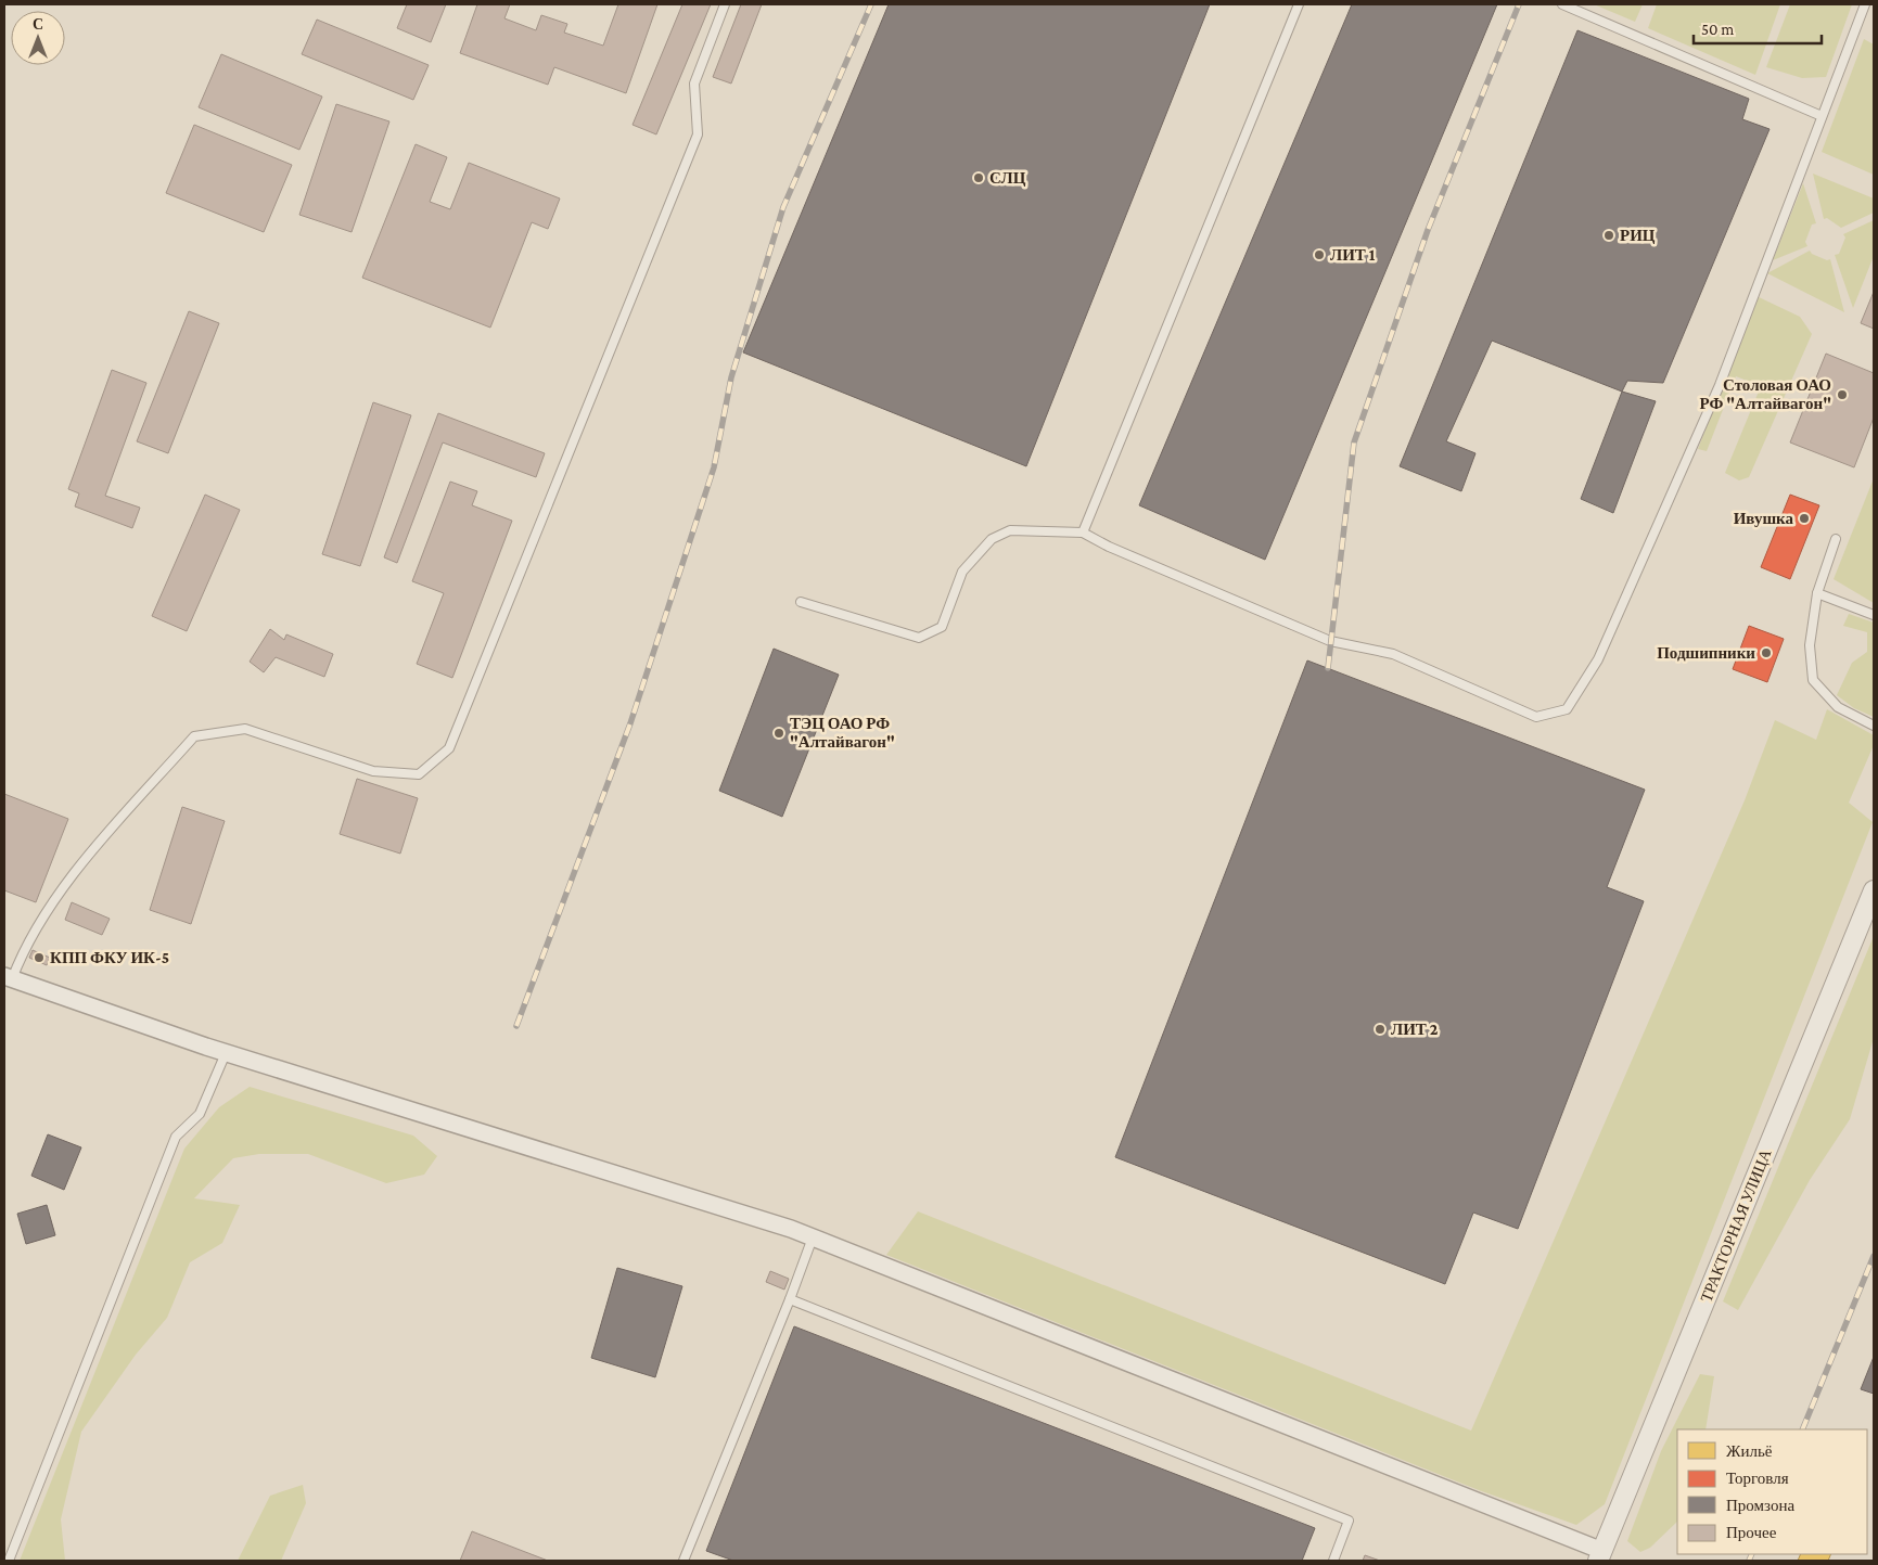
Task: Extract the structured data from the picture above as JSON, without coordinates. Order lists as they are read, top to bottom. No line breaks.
{"streets":{"street":["ТРАКТОРНАЯ УЛИЦА"]},"places":["СЛЦ","РИЦ","ЛИТ 1","Столовая ОАО РФ \"Алтайвагон\"","Ивушка","Подшипники","ТЭЦ ОАО РФ \"Алтайвагон\"","КПП ФКУ ИК-5","ЛИТ 2"],"legend":["Жильё","Торговля","Промзона","Прочее"],"scale_bar":"50 m","north":"top"}
